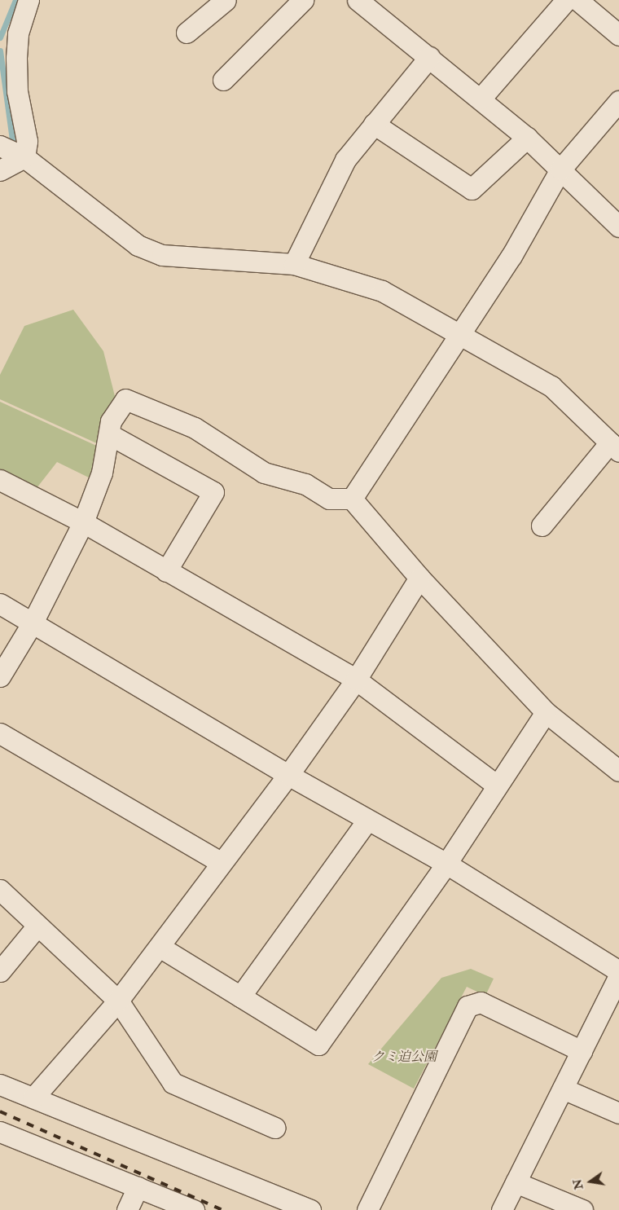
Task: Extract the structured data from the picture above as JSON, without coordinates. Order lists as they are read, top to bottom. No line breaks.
{"parks":["クミ迫公園"],"north":"left"}
